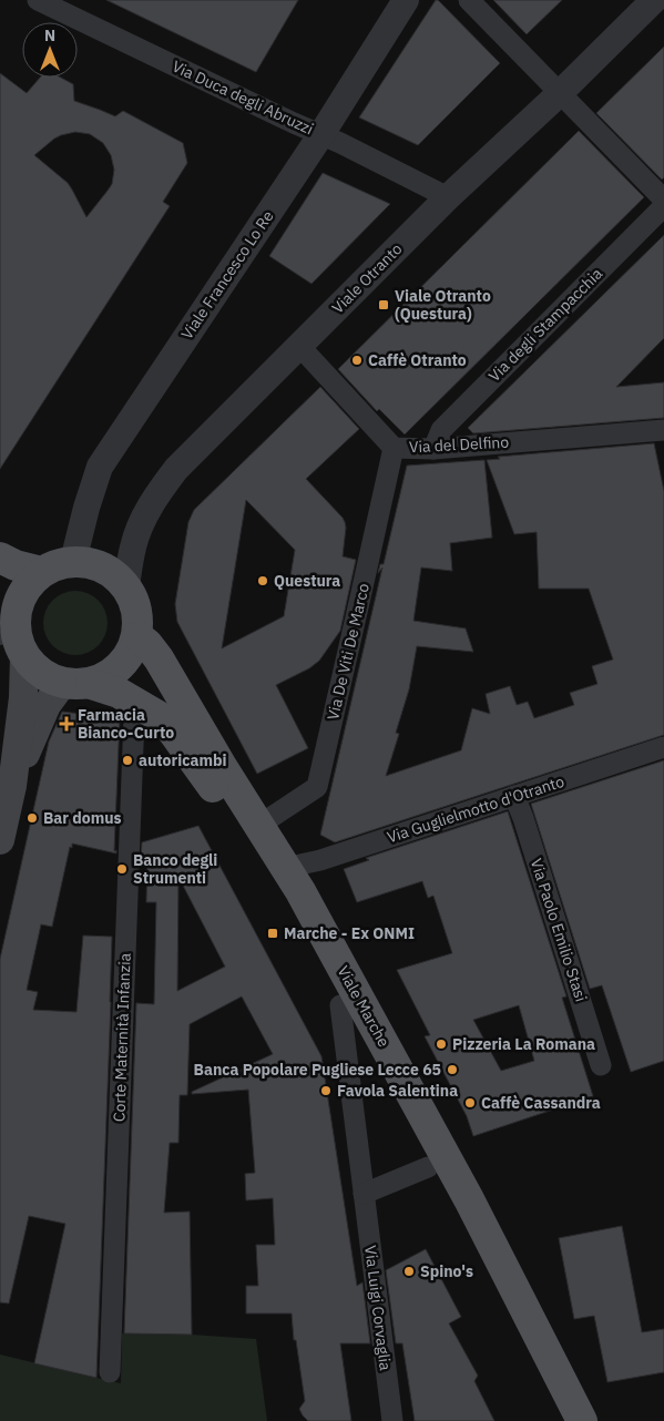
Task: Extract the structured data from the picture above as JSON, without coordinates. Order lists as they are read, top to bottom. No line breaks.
{"streets":{"main road":["Viale Marche"],"street":["Via Duca degli Abruzzi","Viale Francesco Lo Re","Viale Otranto","Via degli Stampacchia","Via del Delfino","Via De Viti De Marco","Via Guglielmotto d'Otranto","Via Paolo Emilio Stasi","Corte Maternità Infanzia","Via Luigi Corvaglia"]},"crossings":[["Via Duca degli Abruzzi","Viale Francesco Lo Re"],["Via Duca degli Abruzzi","Viale Otranto"],["Viale Francesco Lo Re","Viale Otranto"],["Viale Francesco Lo Re","Viale Marche"],["Viale Otranto","Via del Delfino"],["Viale Otranto","Viale Marche"],["Via degli Stampacchia","Via del Delfino"],["Via del Delfino","Via De Viti De Marco"],["Via De Viti De Marco","Viale Marche"],["Via Guglielmotto d'Otranto","Via Paolo Emilio Stasi"],["Via Guglielmotto d'Otranto","Viale Marche"],["Viale Marche","Corte Maternità Infanzia"],["Viale Marche","Via Luigi Corvaglia"]],"places":{"transit":["Viale Otranto (Questura)","Marche - Ex ONMI"],"other":["Caffè Otranto","Questura","autoricambi","Bar domus","Banco degli Strumenti","Pizzeria La Romana","Banca Popolare Pugliese Lecce 65","Favola Salentina","Caffè Cassandra","Spino's"],"health":["Farmacia Bianco-Curto"]},"north":"top"}
